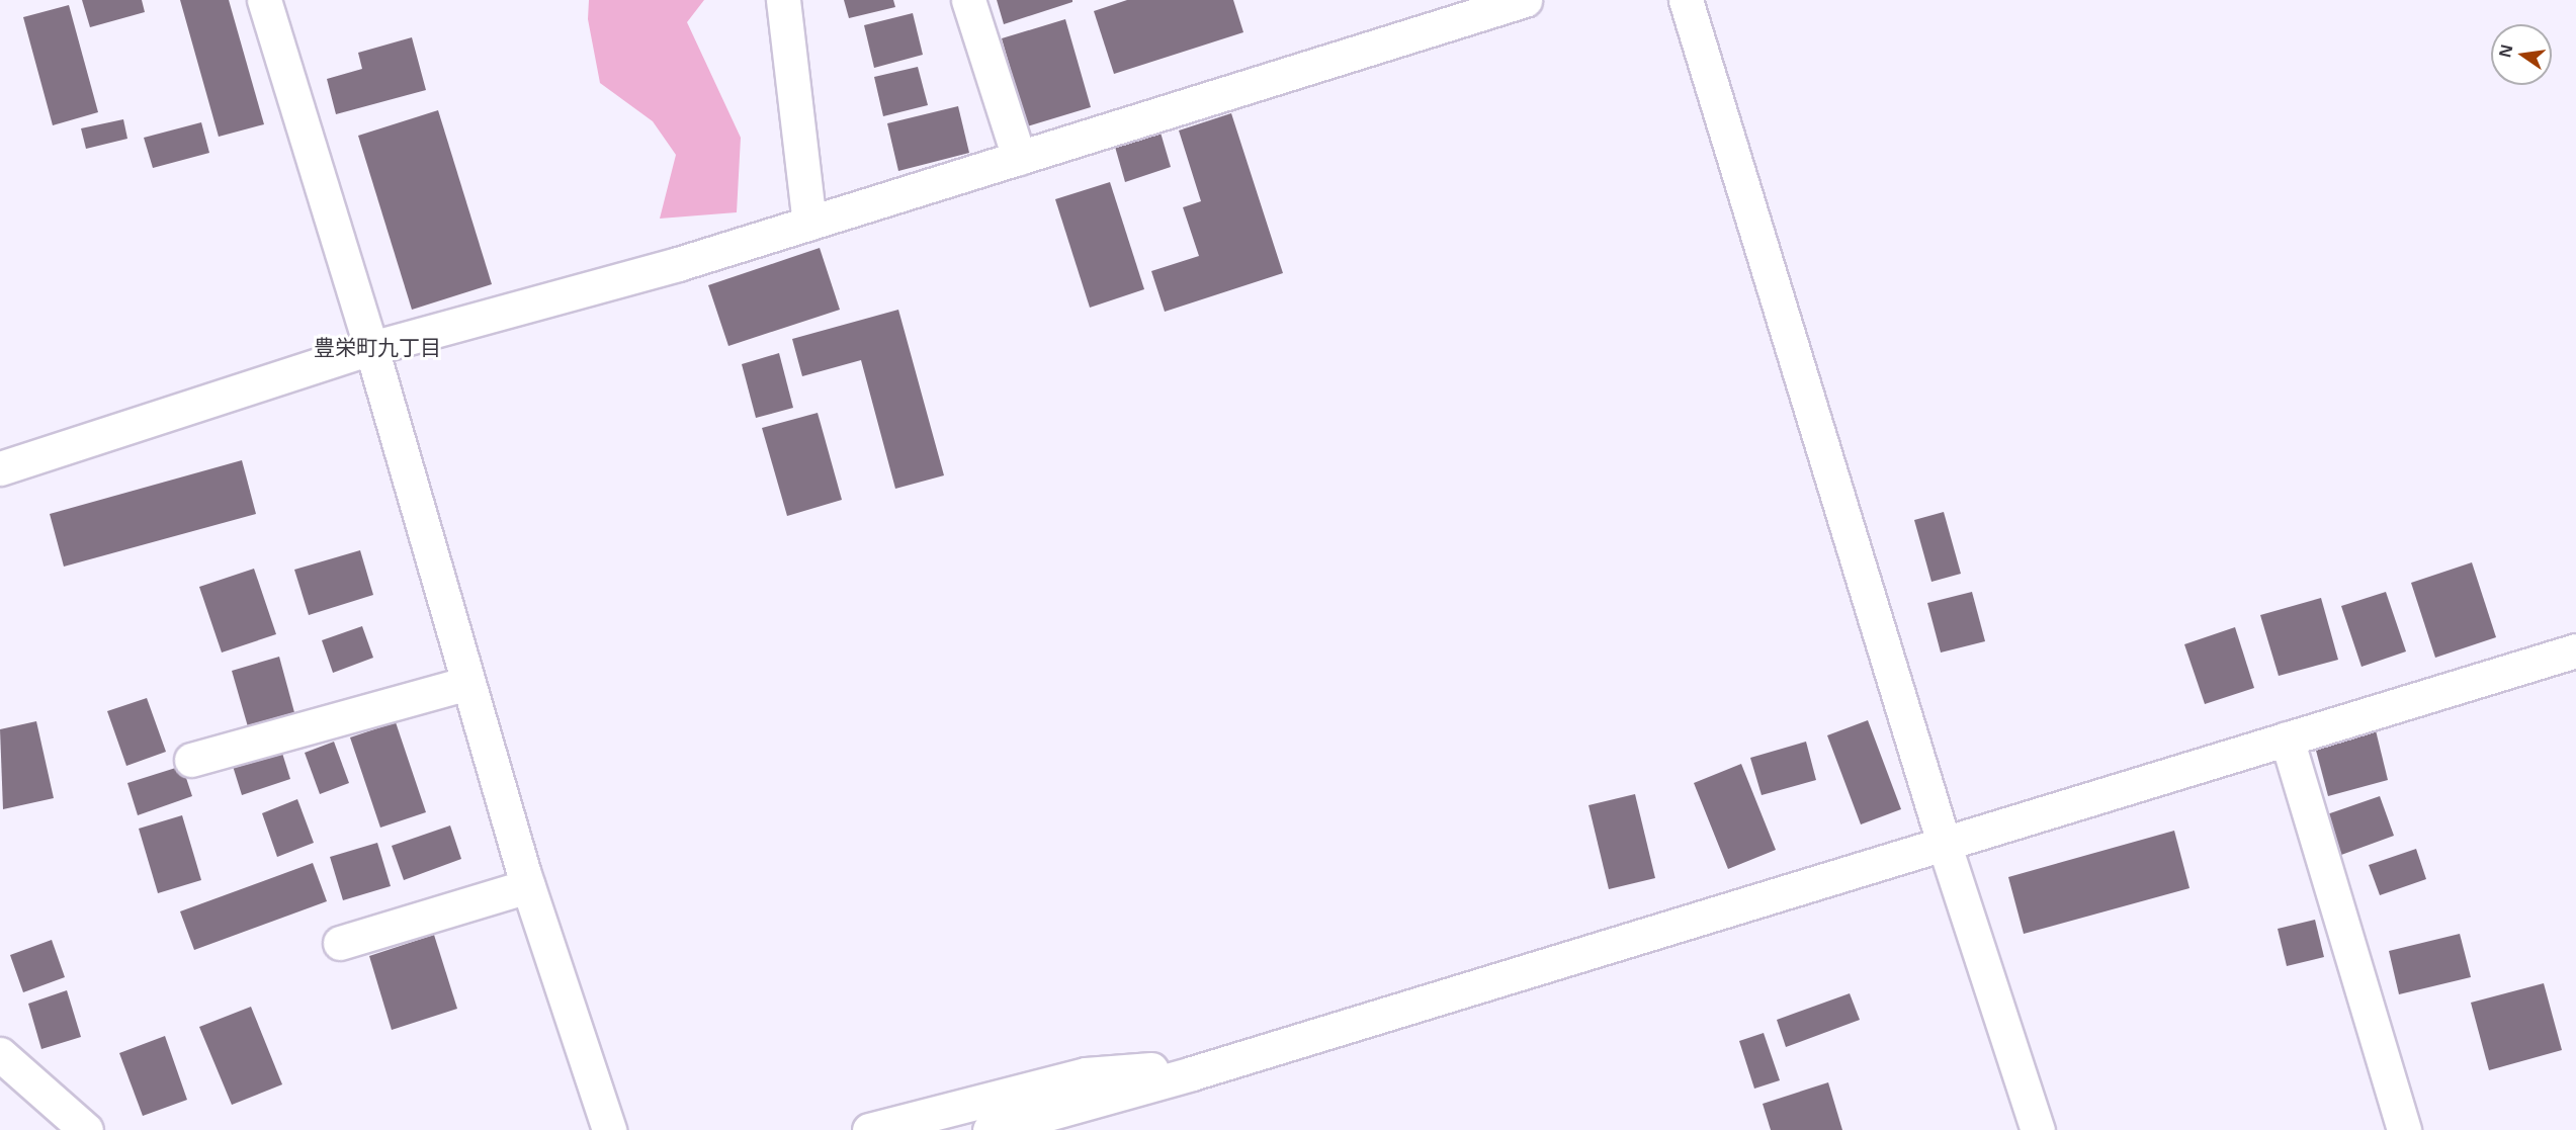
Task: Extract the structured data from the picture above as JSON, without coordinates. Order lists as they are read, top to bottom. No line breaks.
{"districts":["豊栄町九丁目"],"north":"left"}
